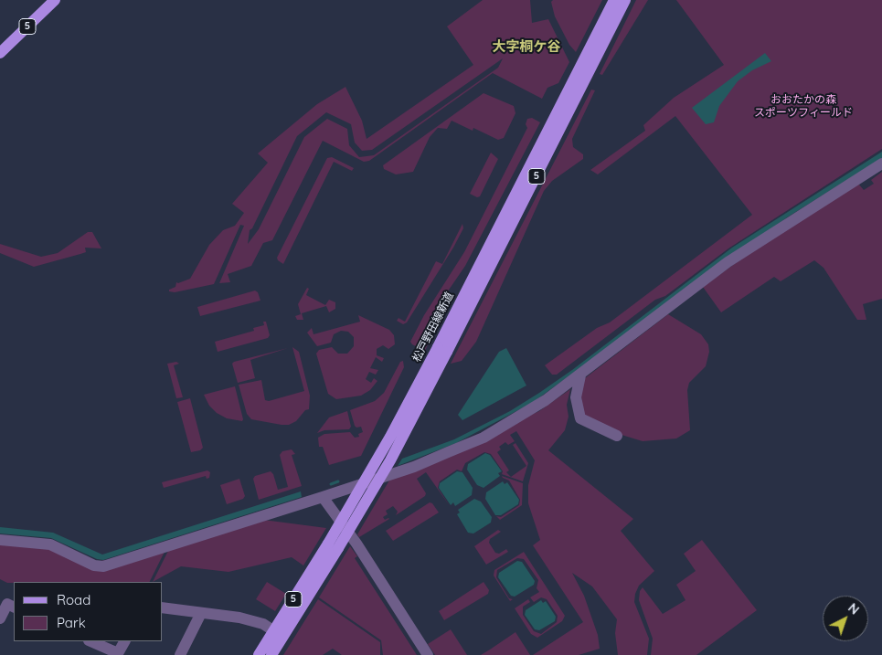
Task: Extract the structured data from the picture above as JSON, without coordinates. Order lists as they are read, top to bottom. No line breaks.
{"streets":{"main road":["5","松戸野田線新道"]},"districts":["大字桐ケ谷"],"parks":["おおたかの森 スポーツフィールド"],"legend":["Road","Park"],"north":"top right"}
